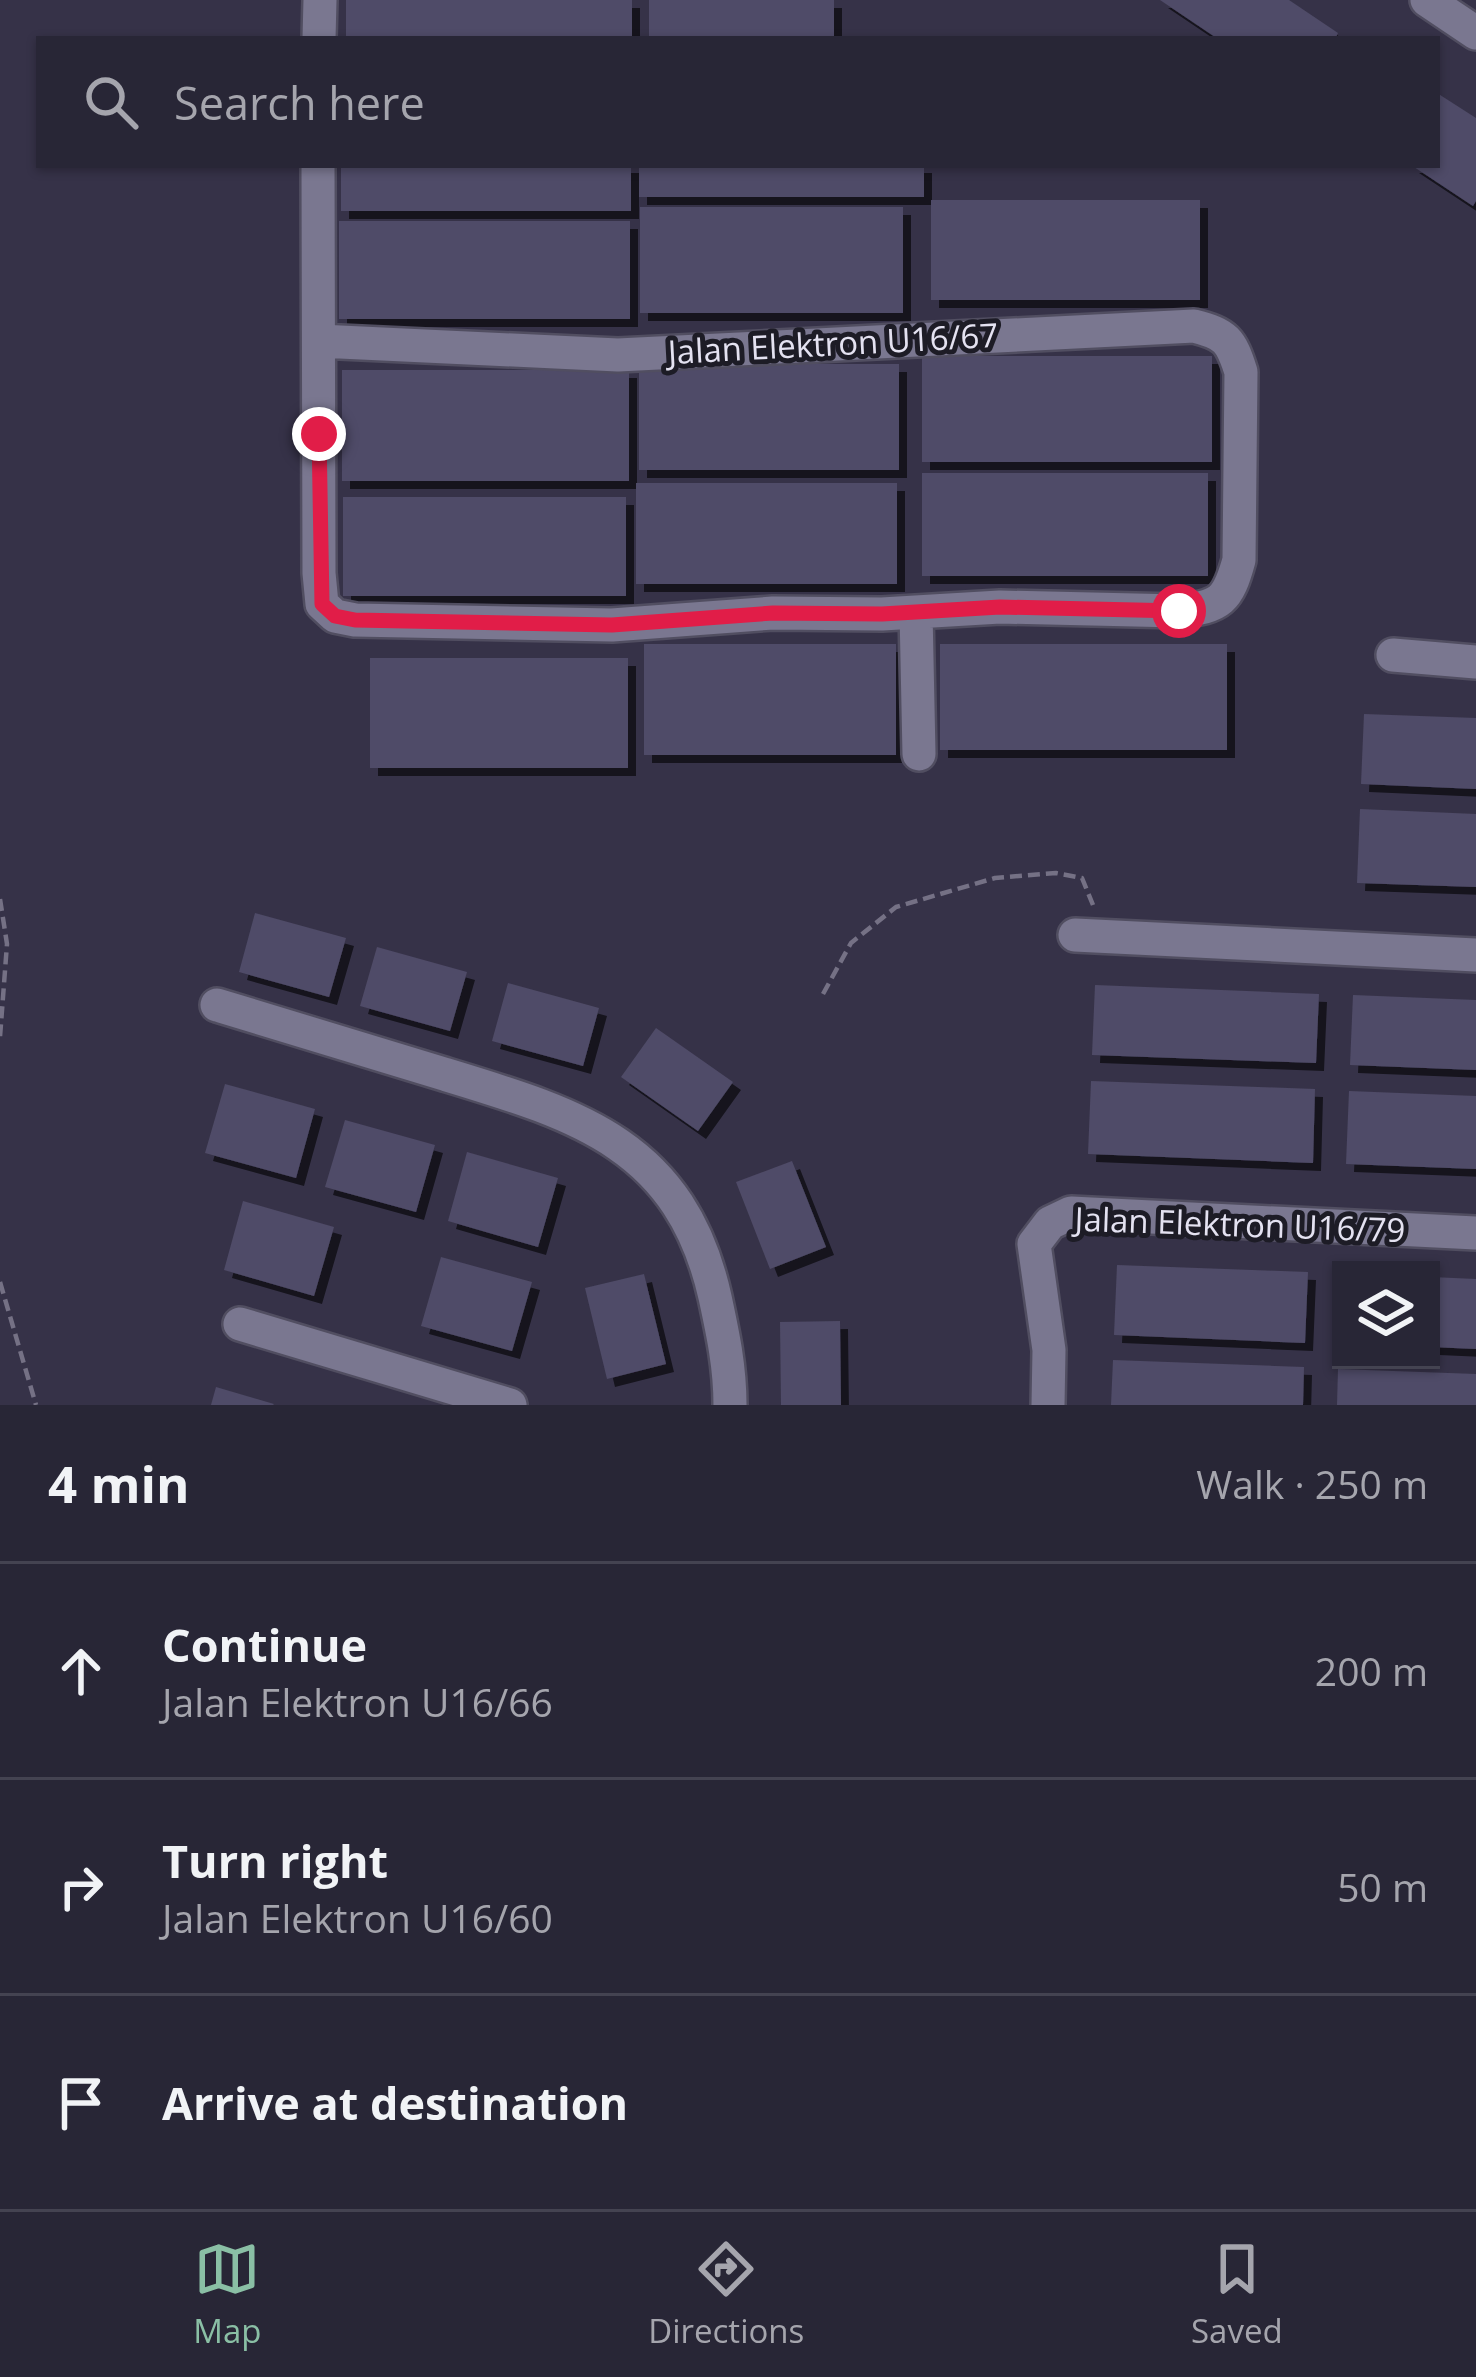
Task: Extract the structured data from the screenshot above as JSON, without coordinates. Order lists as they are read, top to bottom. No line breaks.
{"streets":{"street":["Jalan Elektron U16/67","Jalan Elektron U16/79"]},"page":{"search":"Search here","heading":["4 min","Walk · 250 m"],"list":[["Continue","Jalan Elektron U16/66","200 m"],["Turn right","Jalan Elektron U16/60","50 m"],"Arrive at destination"],"nav":["Map","Directions","Saved"]}}
